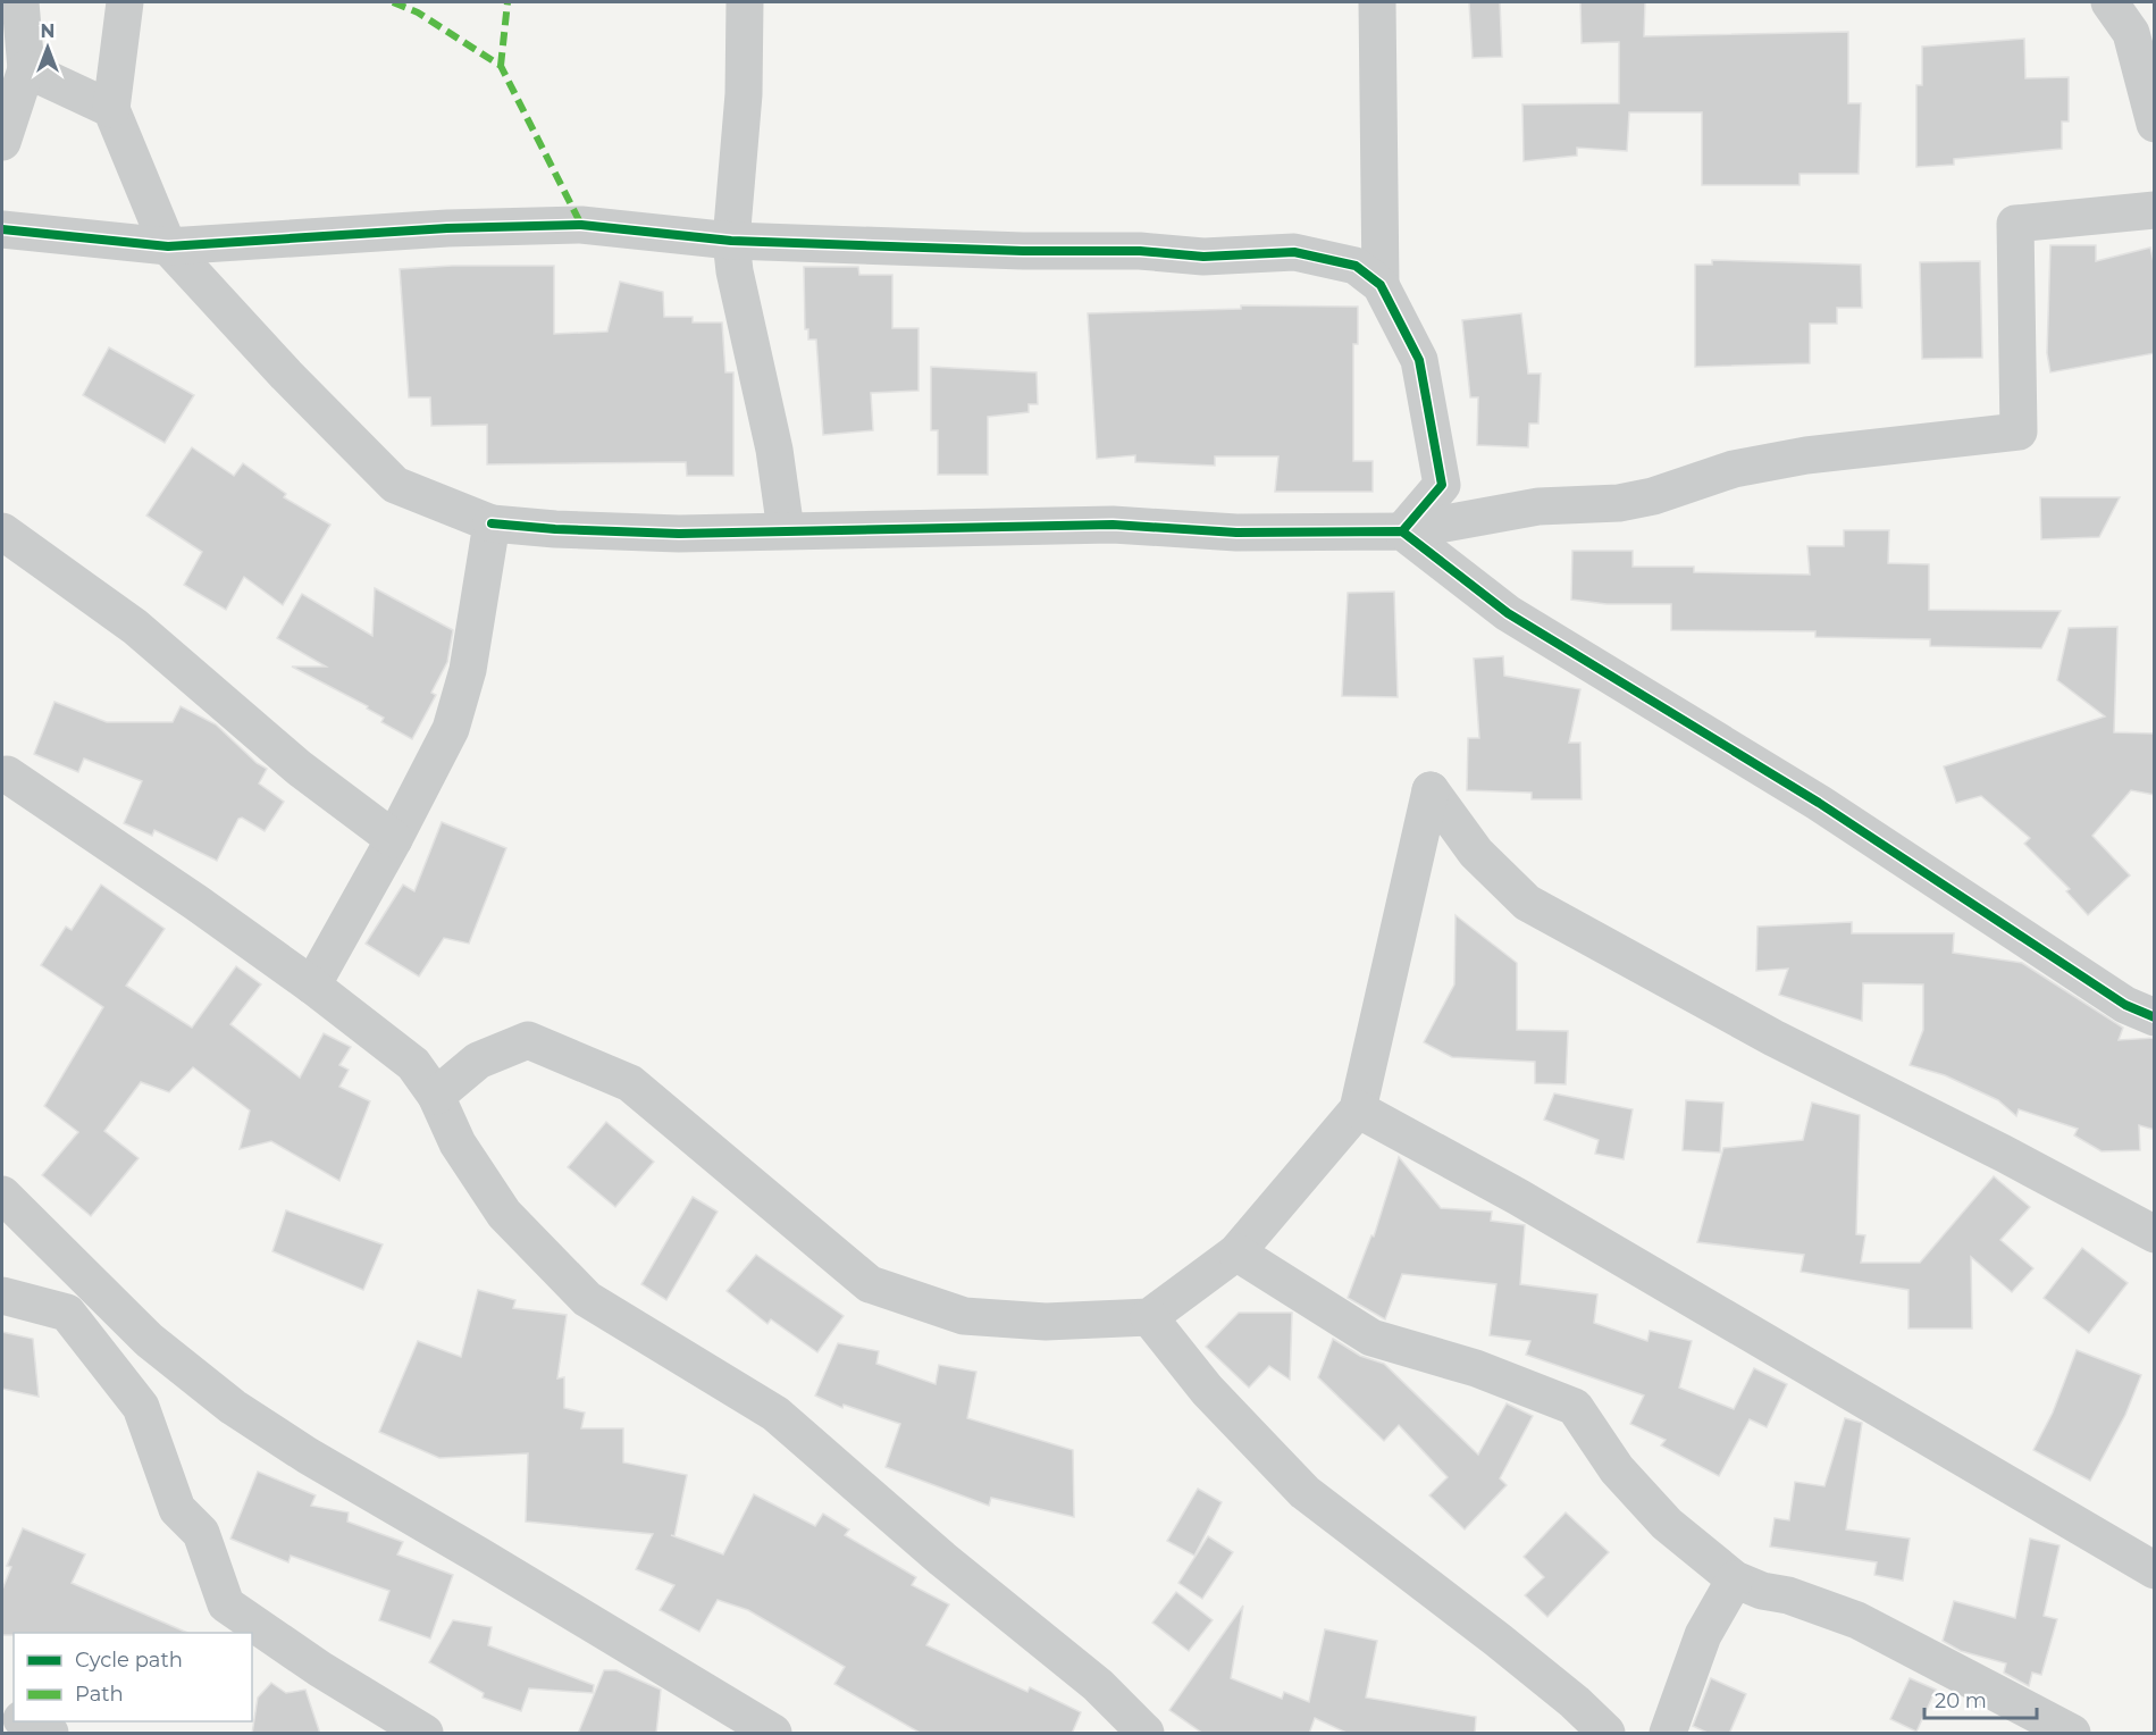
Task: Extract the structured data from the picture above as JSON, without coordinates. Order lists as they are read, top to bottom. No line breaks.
{"legend":["Cycle path","Path"],"scale_bar":"20 m","north":"top"}
